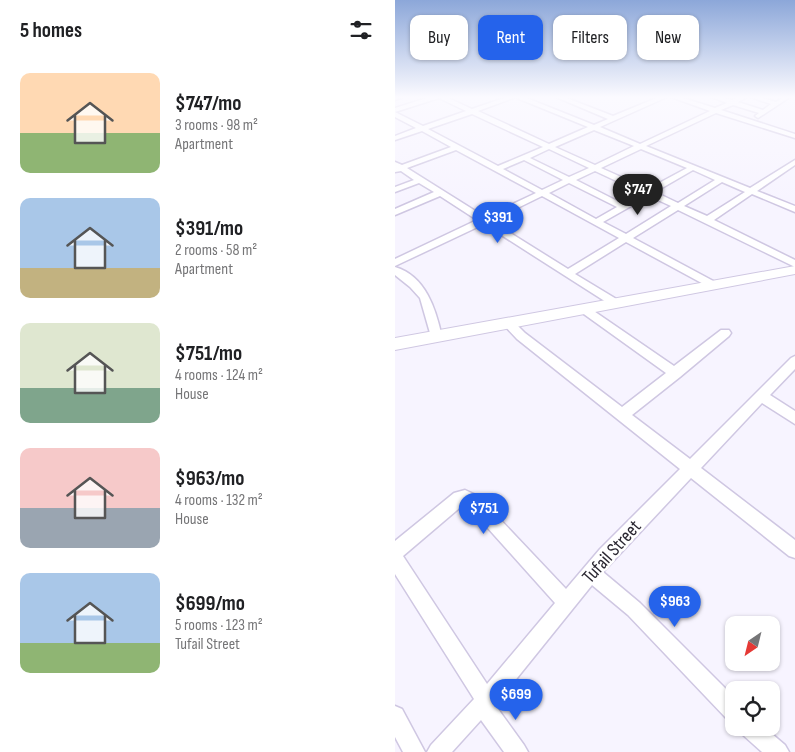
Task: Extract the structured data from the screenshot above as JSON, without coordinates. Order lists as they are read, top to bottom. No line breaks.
{"streets":{"street":["Tufail Street"]},"north":"bottom left","page":{"heading":"5 homes","chip":["Buy","Rent","Filters","New"],"list":[{"name":"$747/mo","note":"3 rooms · 98 m² · Apartment"},{"name":"$391/mo","note":"2 rooms · 58 m² · Apartment"},{"name":"$751/mo","note":"4 rooms · 124 m² · House"},{"name":"$963/mo","note":"4 rooms · 132 m² · House"},{"name":"$699/mo","note":"5 rooms · 123 m² · Tufail Street"}],"price":["$747","$391","$751","$963","$699"]}}
